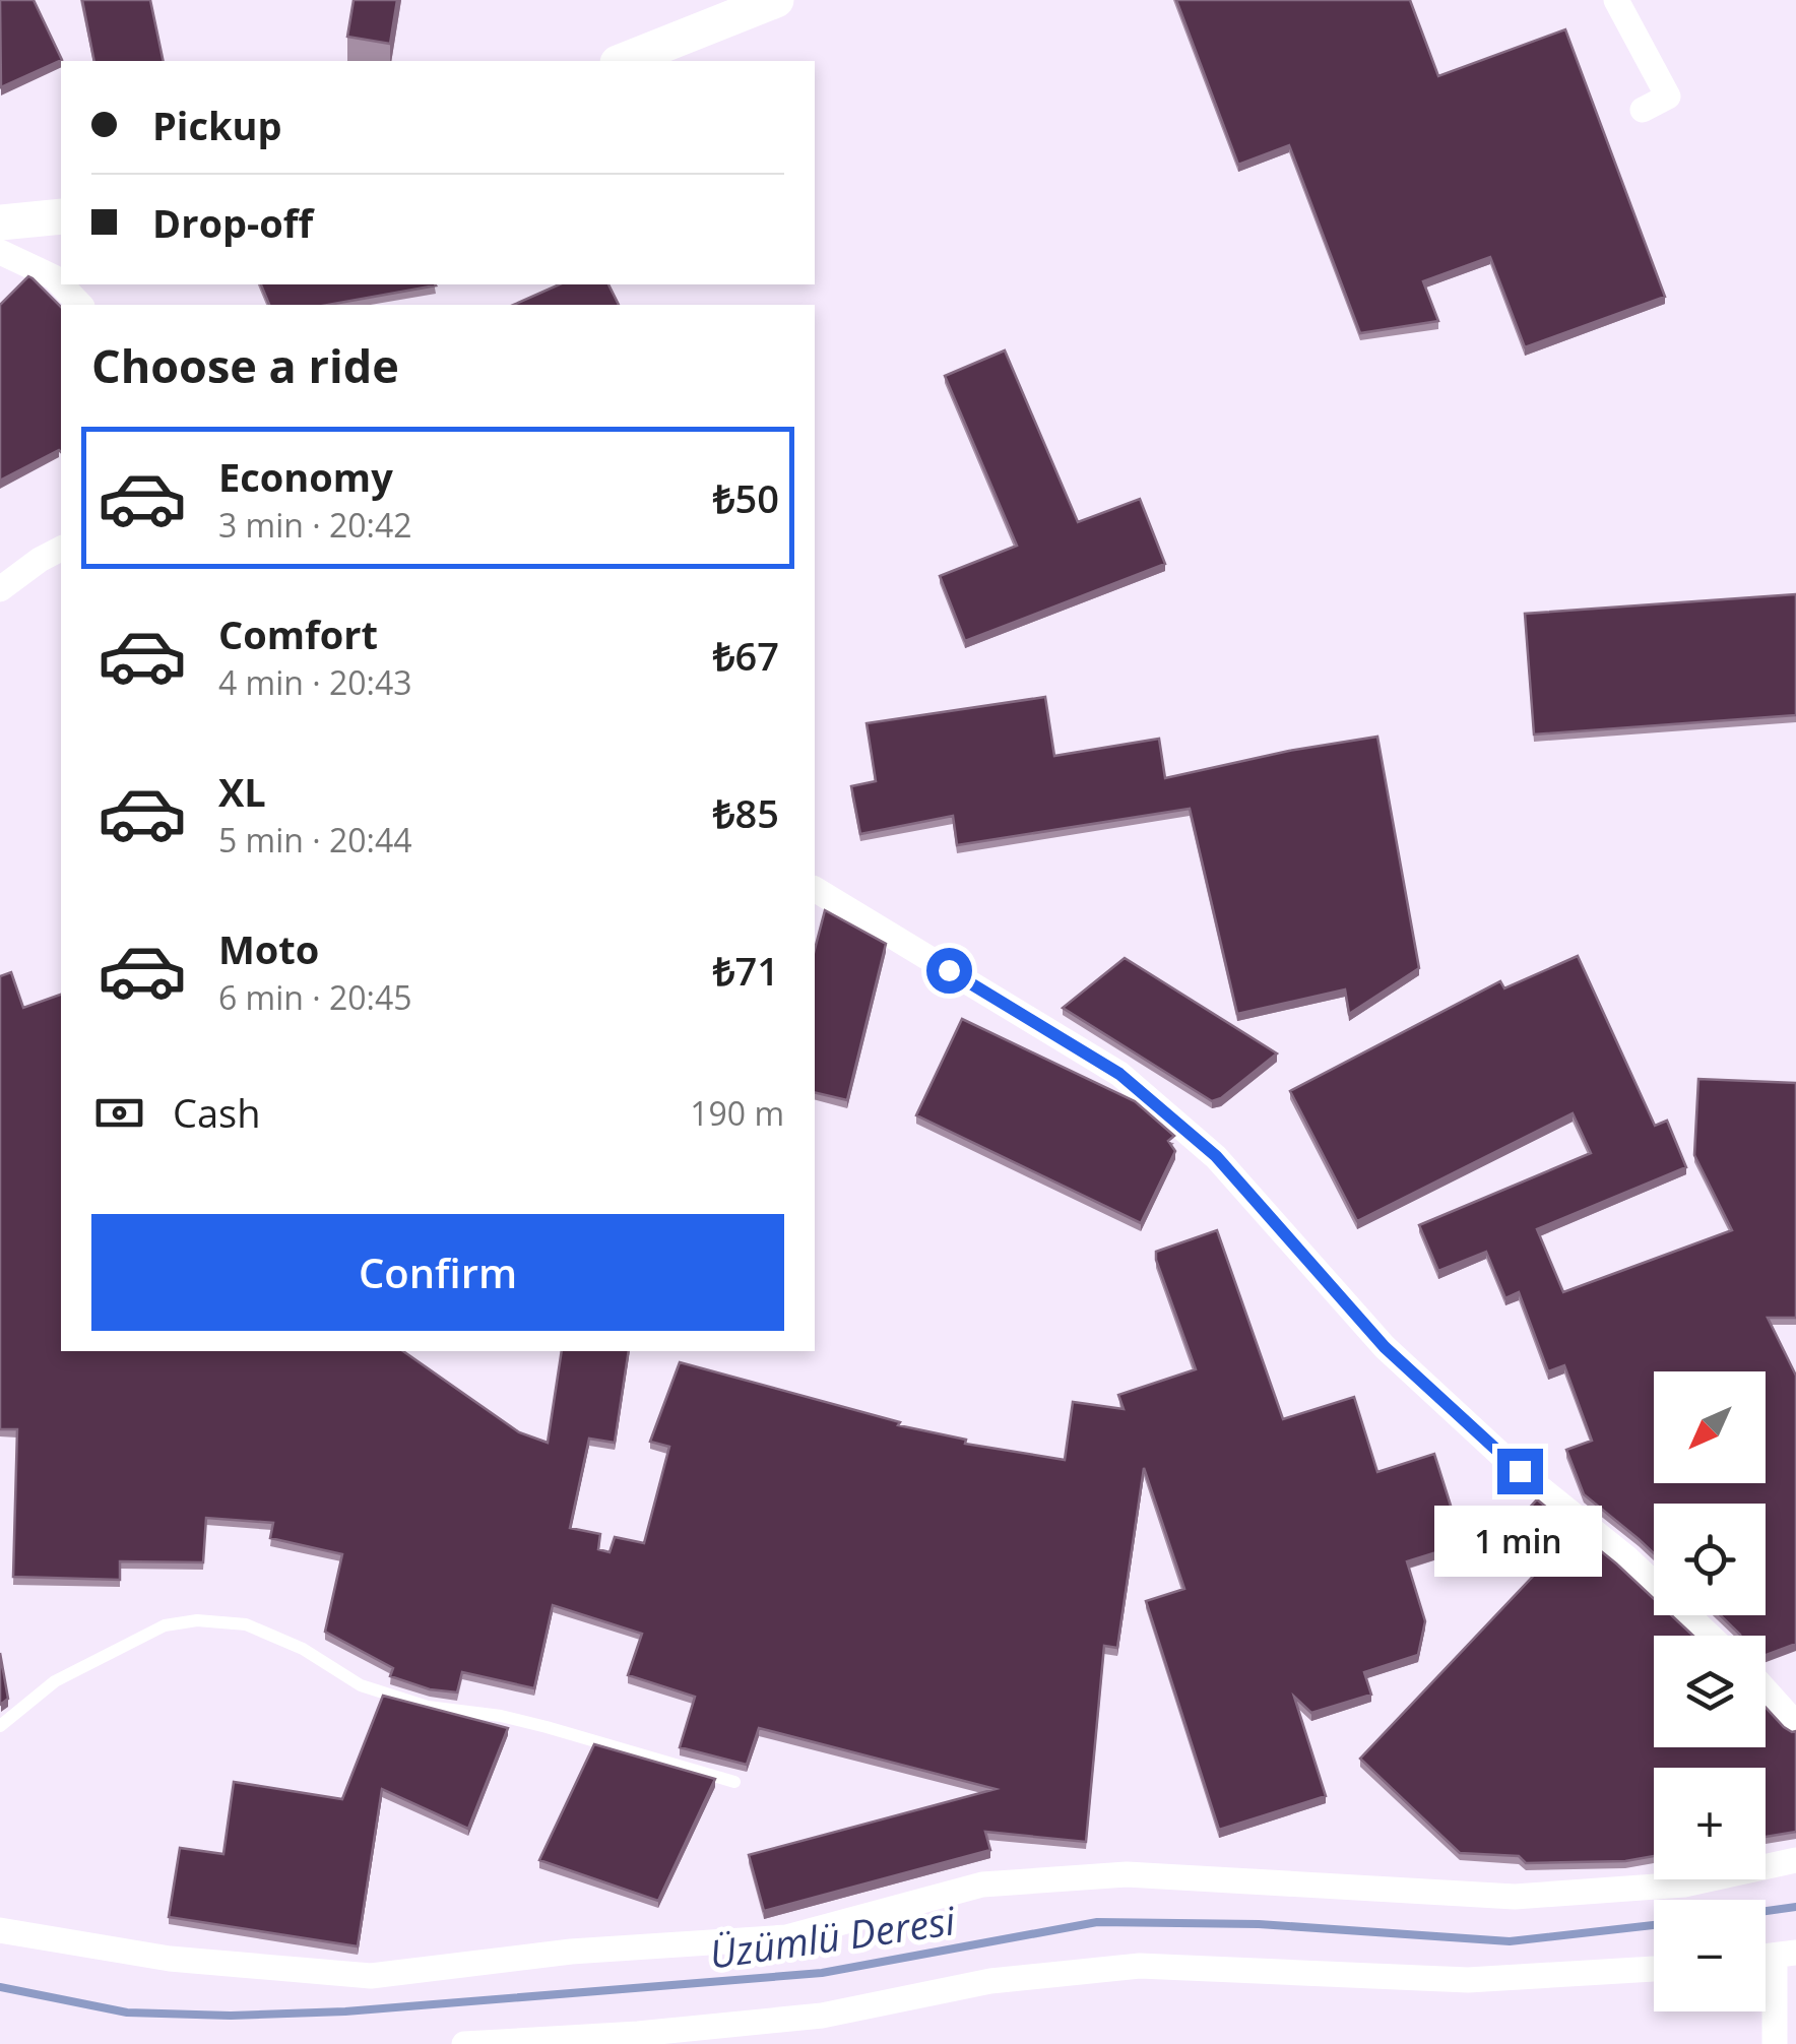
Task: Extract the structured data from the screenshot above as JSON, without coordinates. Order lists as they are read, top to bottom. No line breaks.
{"water":["Üzümlü Deresi"],"north":"bottom left","page":{"banner":["Pickup","Drop-off"],"heading":"Choose a ride","list":[{"name":"Economy","note":"3 min · 20:42","value":"₺50"},{"name":"Comfort","note":"4 min · 20:43","value":"₺67"},{"name":"XL","note":"5 min · 20:44","value":"₺85"},{"name":"Moto","note":"6 min · 20:45","value":"₺71"}],"pay":["Cash","190 m"],"buttons":"Confirm","map_buttons":["+","−"],"bubble":"1 min"}}
